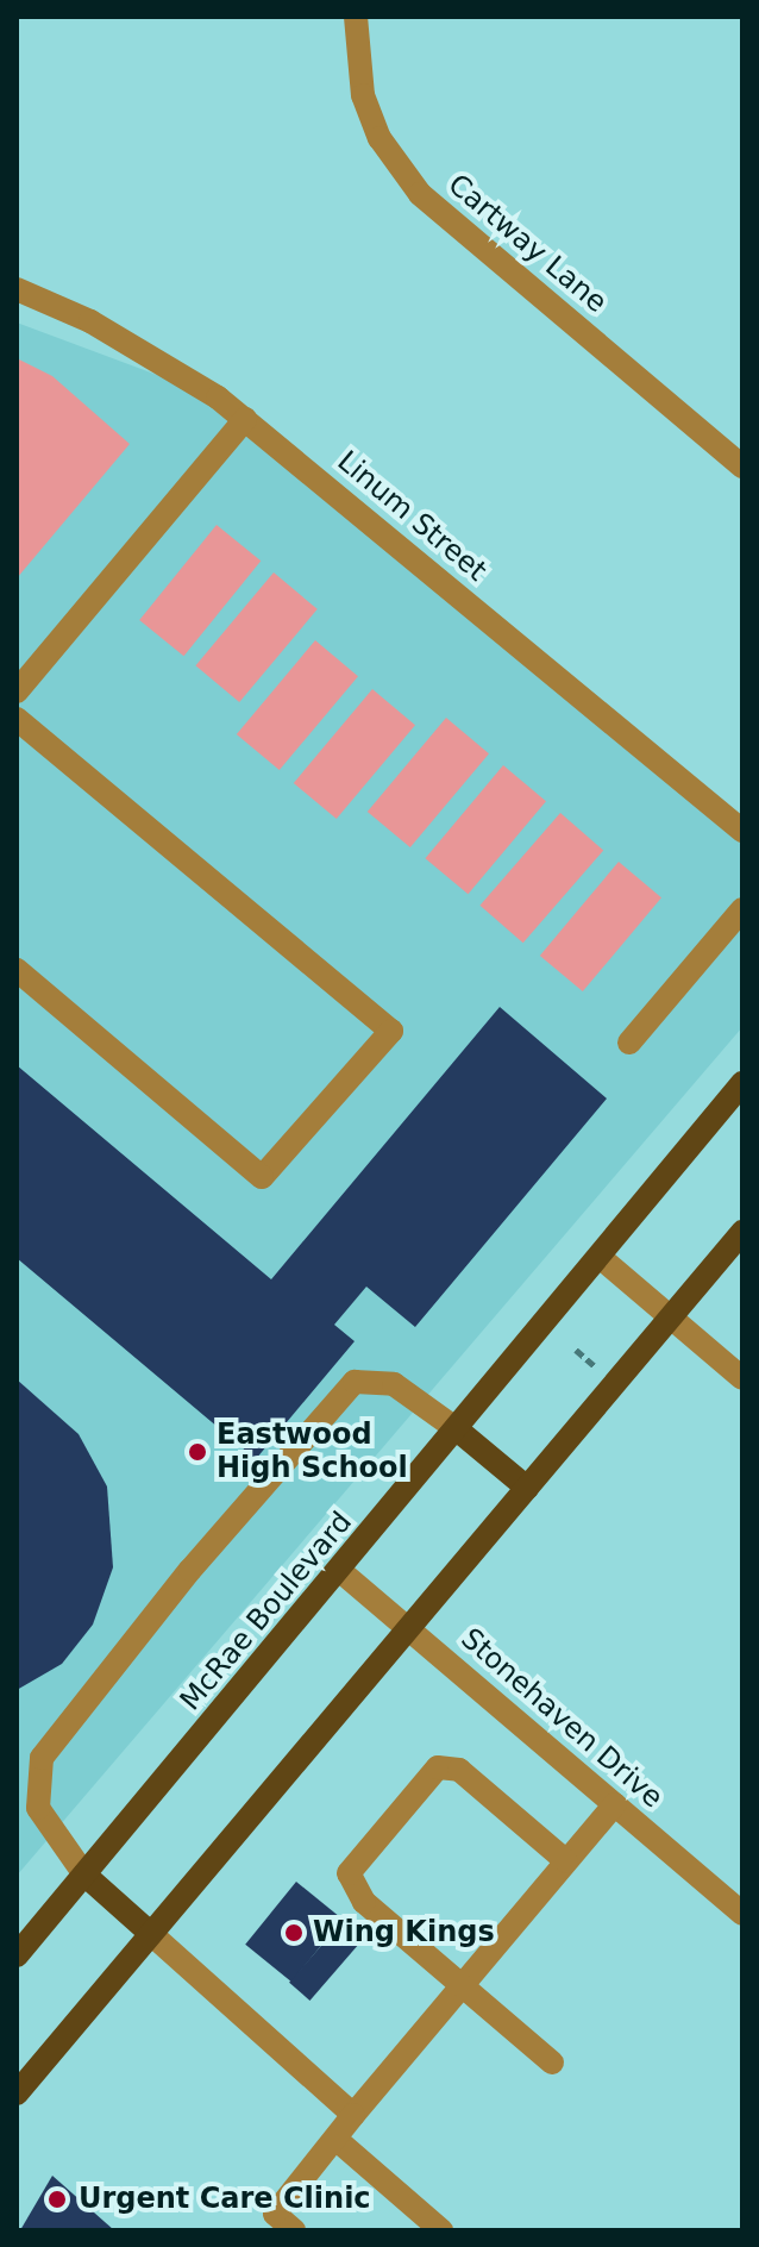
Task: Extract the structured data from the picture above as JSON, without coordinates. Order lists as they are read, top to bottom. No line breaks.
{"streets":{"main road":["McRae Boulevard"],"street":["Cartway Lane","Linum Street","Stonehaven Drive"]},"crossings":[["McRae Boulevard","Stonehaven Drive"]],"places":["Eastwood High School","Wing Kings","Urgent Care Clinic"]}
